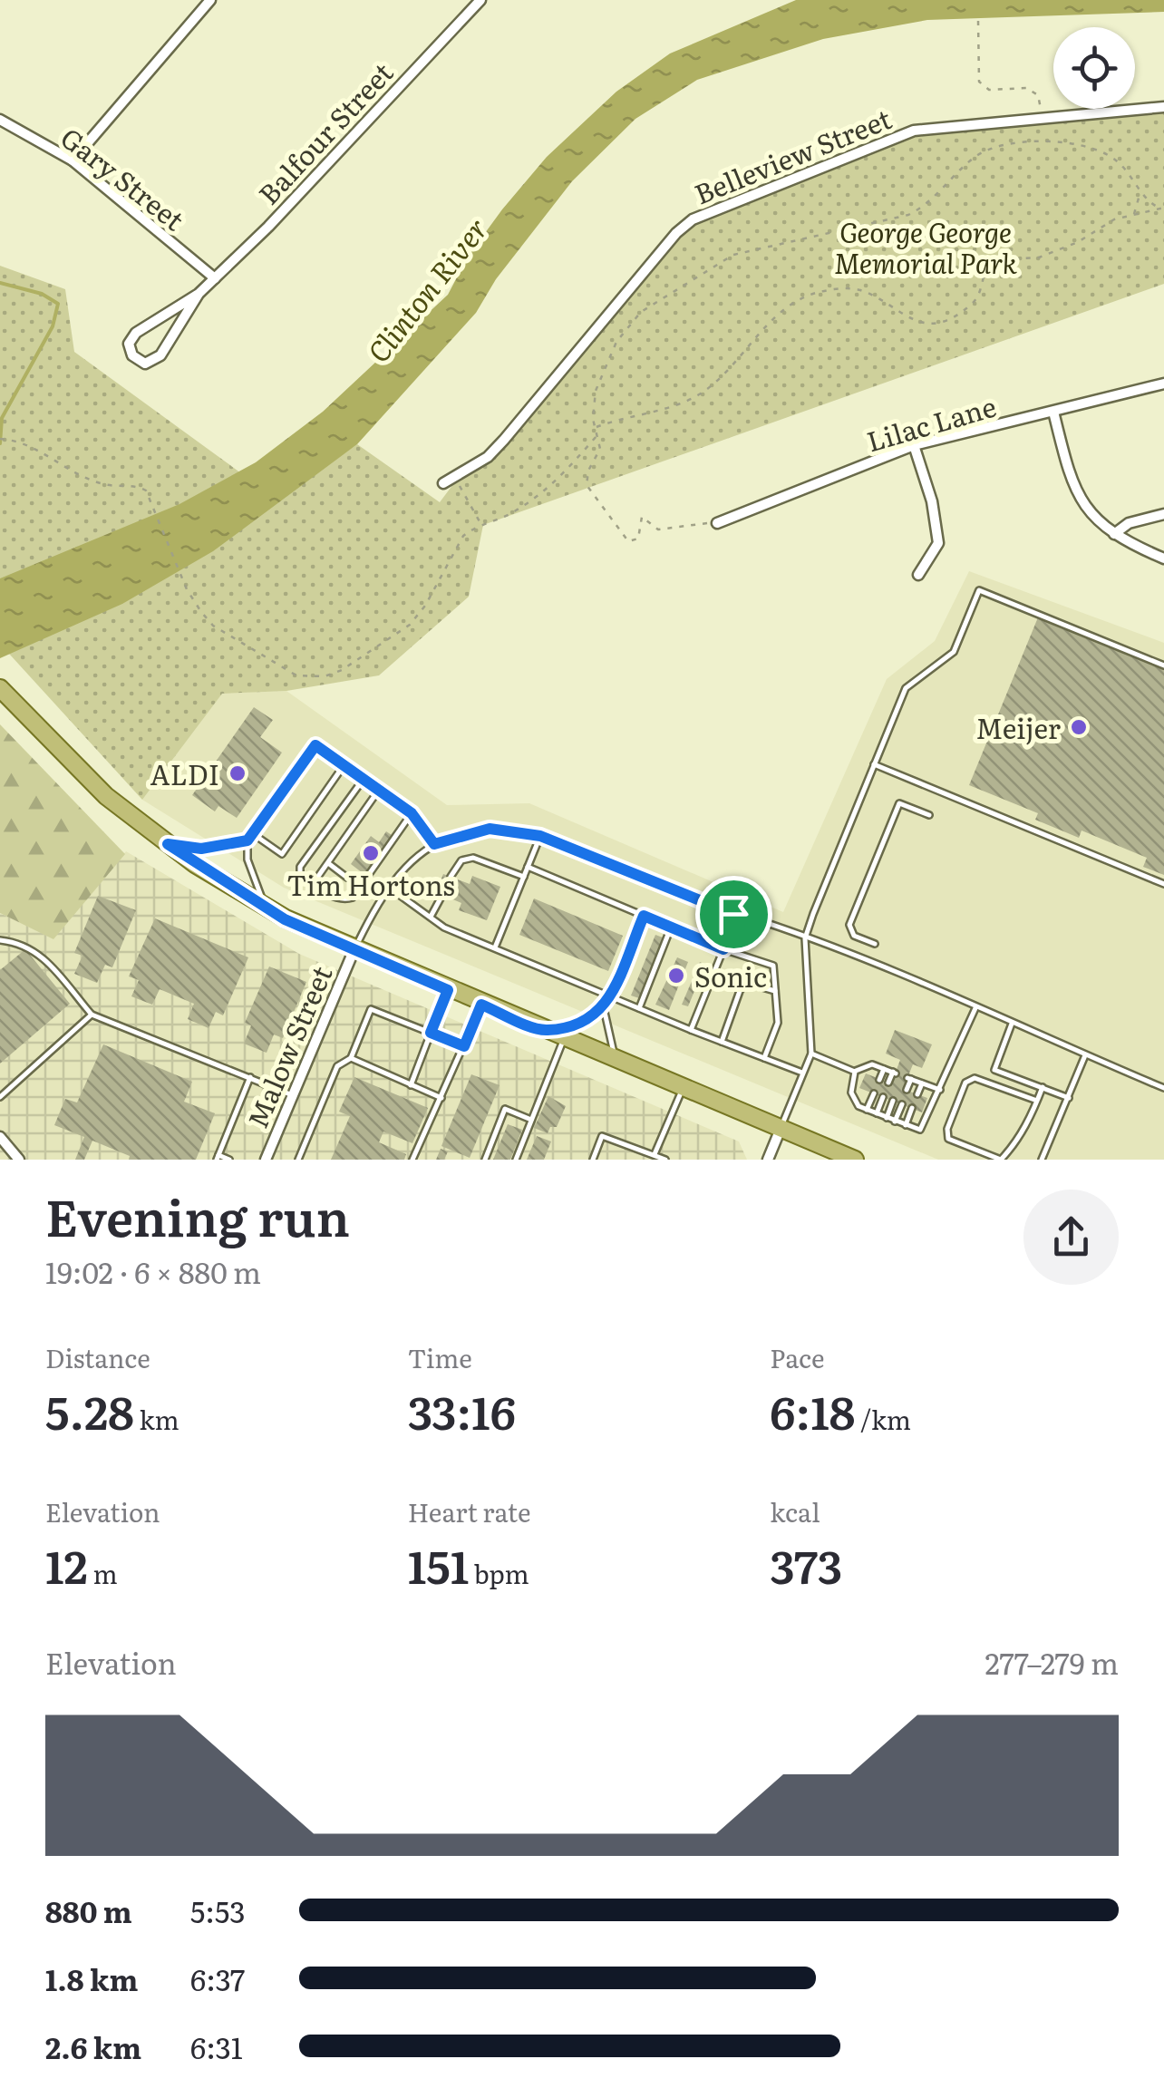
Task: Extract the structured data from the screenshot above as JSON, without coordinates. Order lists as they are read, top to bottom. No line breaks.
{"streets":{"street":["Balfour Street","Belleview Street","Gary Street","Lilac Lane","Malow Street"]},"crossings":[["Balfour Street","Gary Street"]],"water":["Clinton River"],"parks":["George George Memorial Park"],"places":["Meijer","ALDI","Tim Hortons","Sonic"],"page":{"heading":["Evening run","19:02 · 6 × 880 m"],"stats":[["Distance","5.28 km"],["Time","33:16"],["Pace","6:18 /km"],["Elevation","12 m"],["Heart rate","151 bpm"],["kcal","373"]],"chart":["Elevation","277–279 m"],"list":[{"name":"880 m","note":"5:53"},{"name":"1.8 km","note":"6:37"},{"name":"2.6 km","note":"6:31"}]}}
